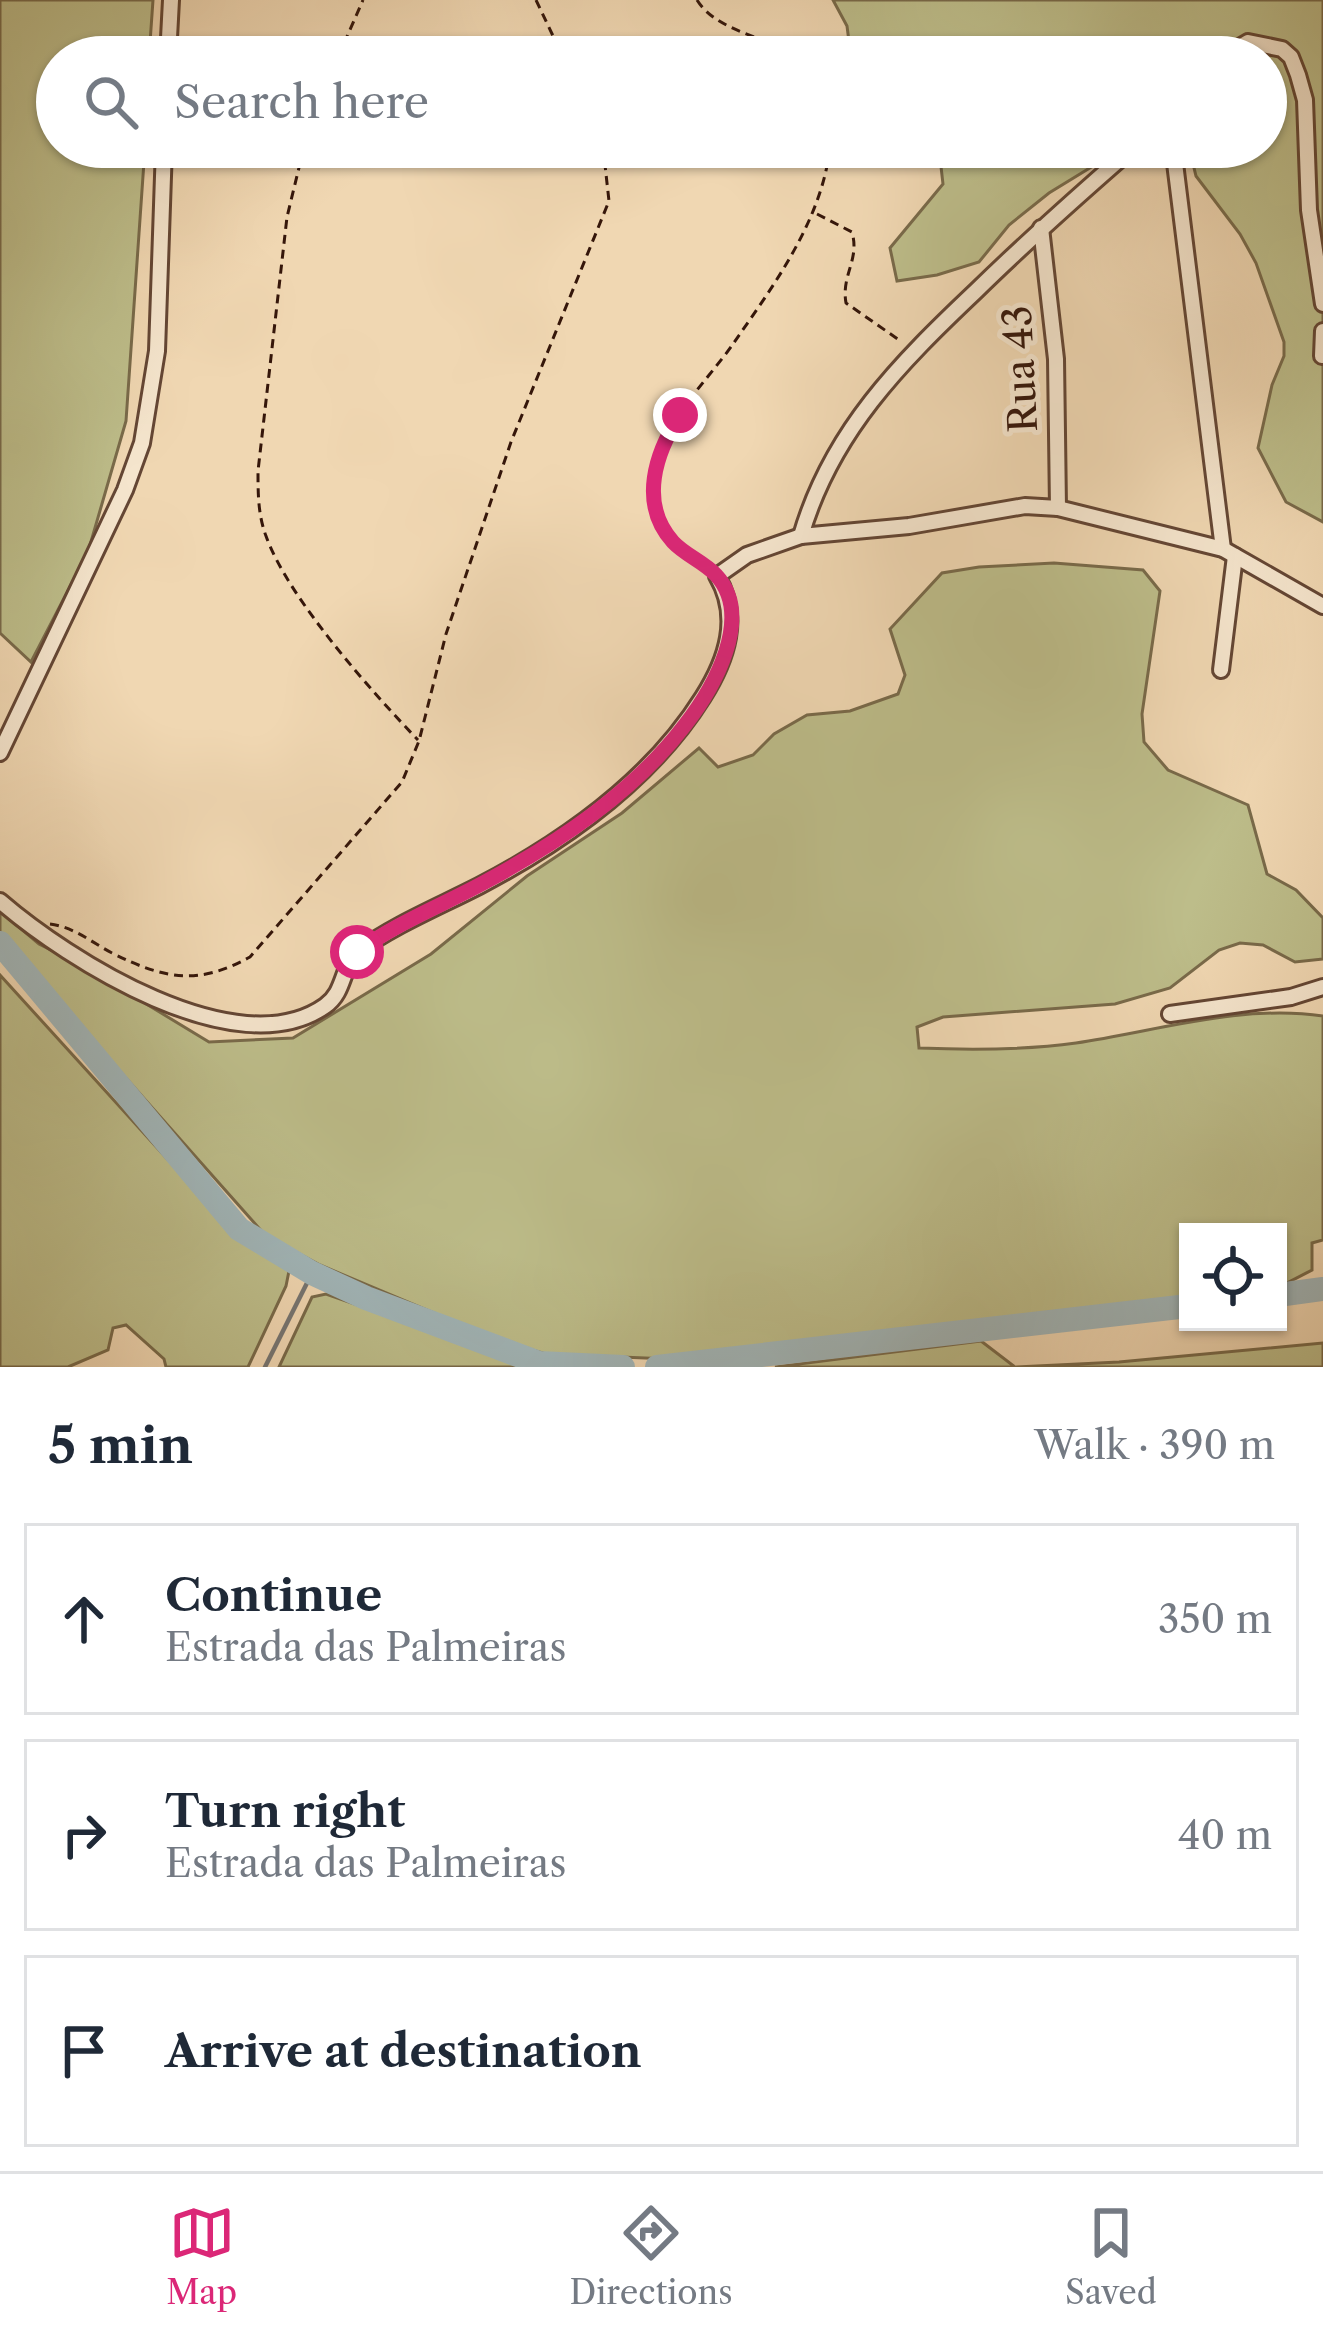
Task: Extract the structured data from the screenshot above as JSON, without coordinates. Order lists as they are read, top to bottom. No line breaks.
{"streets":{"street":["Rua 43"]},"page":{"search":"Search here","heading":["5 min","Walk · 390 m"],"list":[["Continue","Estrada das Palmeiras","350 m"],["Turn right","Estrada das Palmeiras","40 m"],"Arrive at destination"],"nav":["Map","Directions","Saved"]}}
